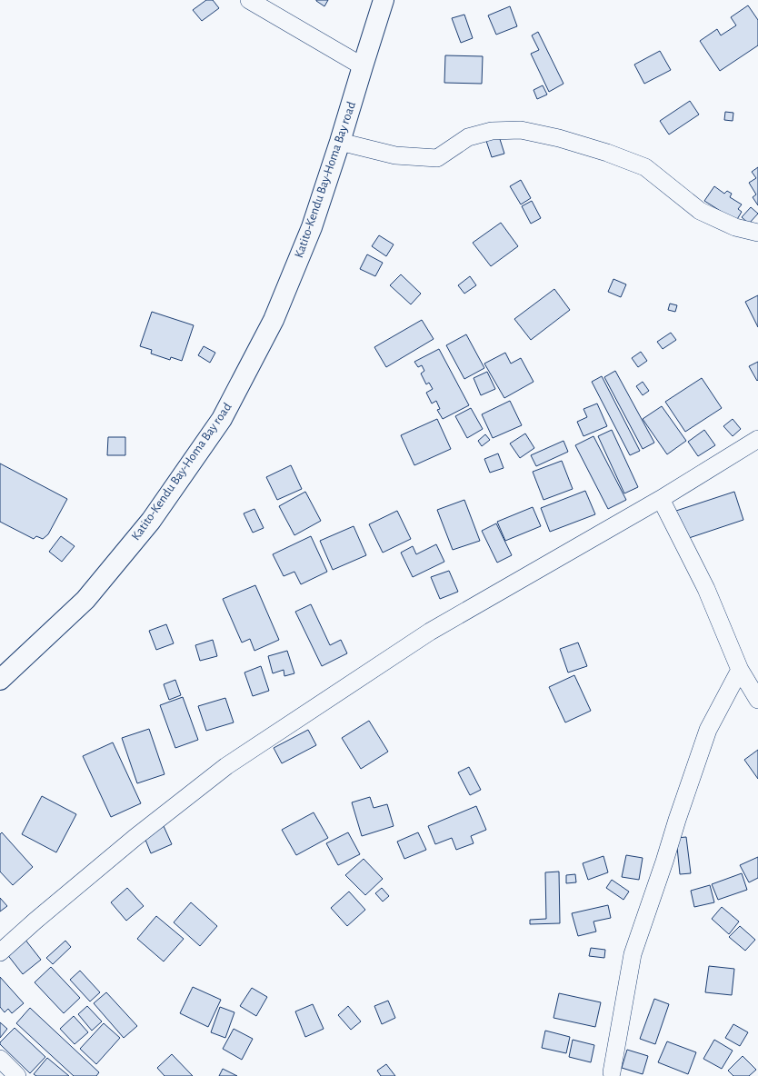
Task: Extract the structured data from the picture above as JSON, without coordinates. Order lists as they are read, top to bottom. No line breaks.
{"streets":{"highway":["Katito-Kendu Bay-Homa Bay road"]}}
